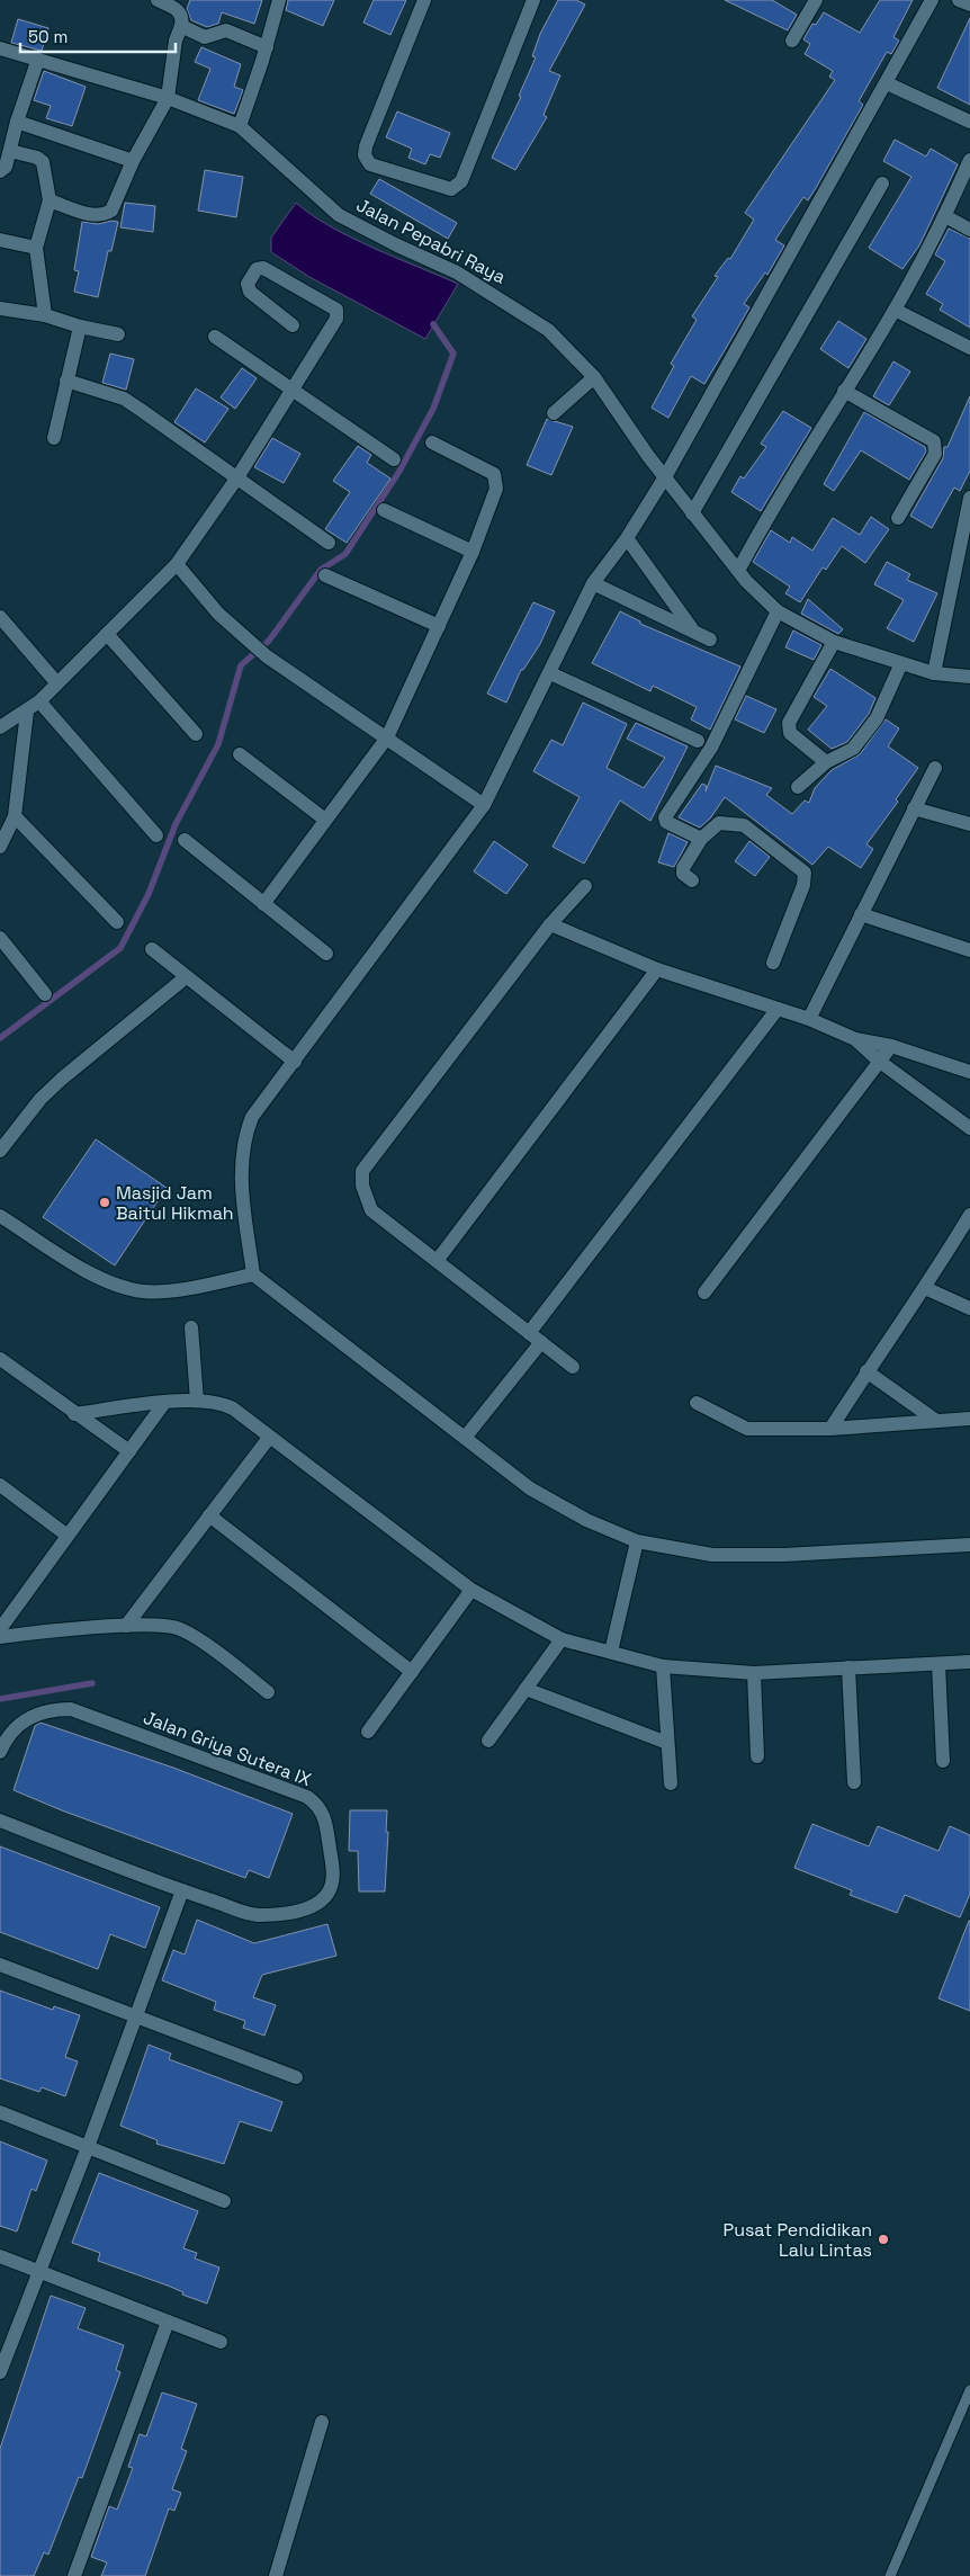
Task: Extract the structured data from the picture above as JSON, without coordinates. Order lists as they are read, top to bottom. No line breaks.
{"streets":{"street":["Jalan Pepabri Raya","Jalan Griya Sutera IX"]},"places":["Masjid Jam Baitul Hikmah","Pusat Pendidikan Lalu Lintas"],"scale_bar":"50 m"}
